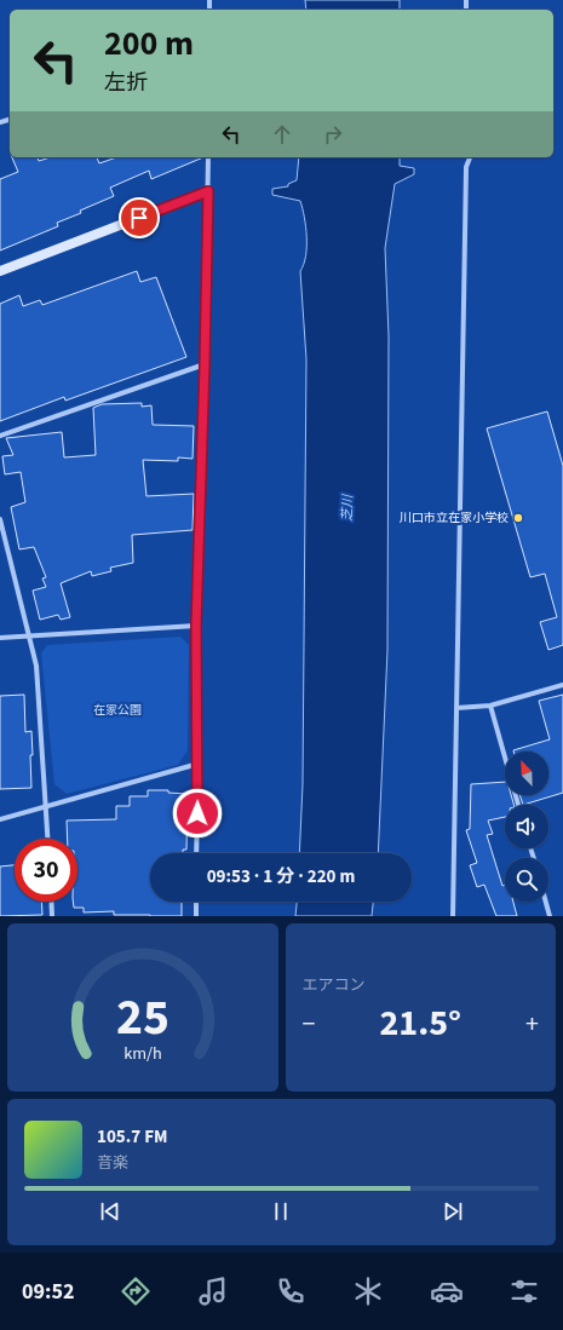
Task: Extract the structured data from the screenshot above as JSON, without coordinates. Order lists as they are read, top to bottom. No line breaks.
{"water":["芝川"],"parks":["在家公園"],"places":["川口市立在家小学校"],"north":"top left","page":{"turn":["200 m","左折"],"limit":"30","trip":"09:53 · 1 分 · 220 m","tile":"エアコン","heat":["−","21.5°","+"],"song":["105.7 FM","音楽"],"tabs":"09:52","gauge":["25","km/h"]}}
